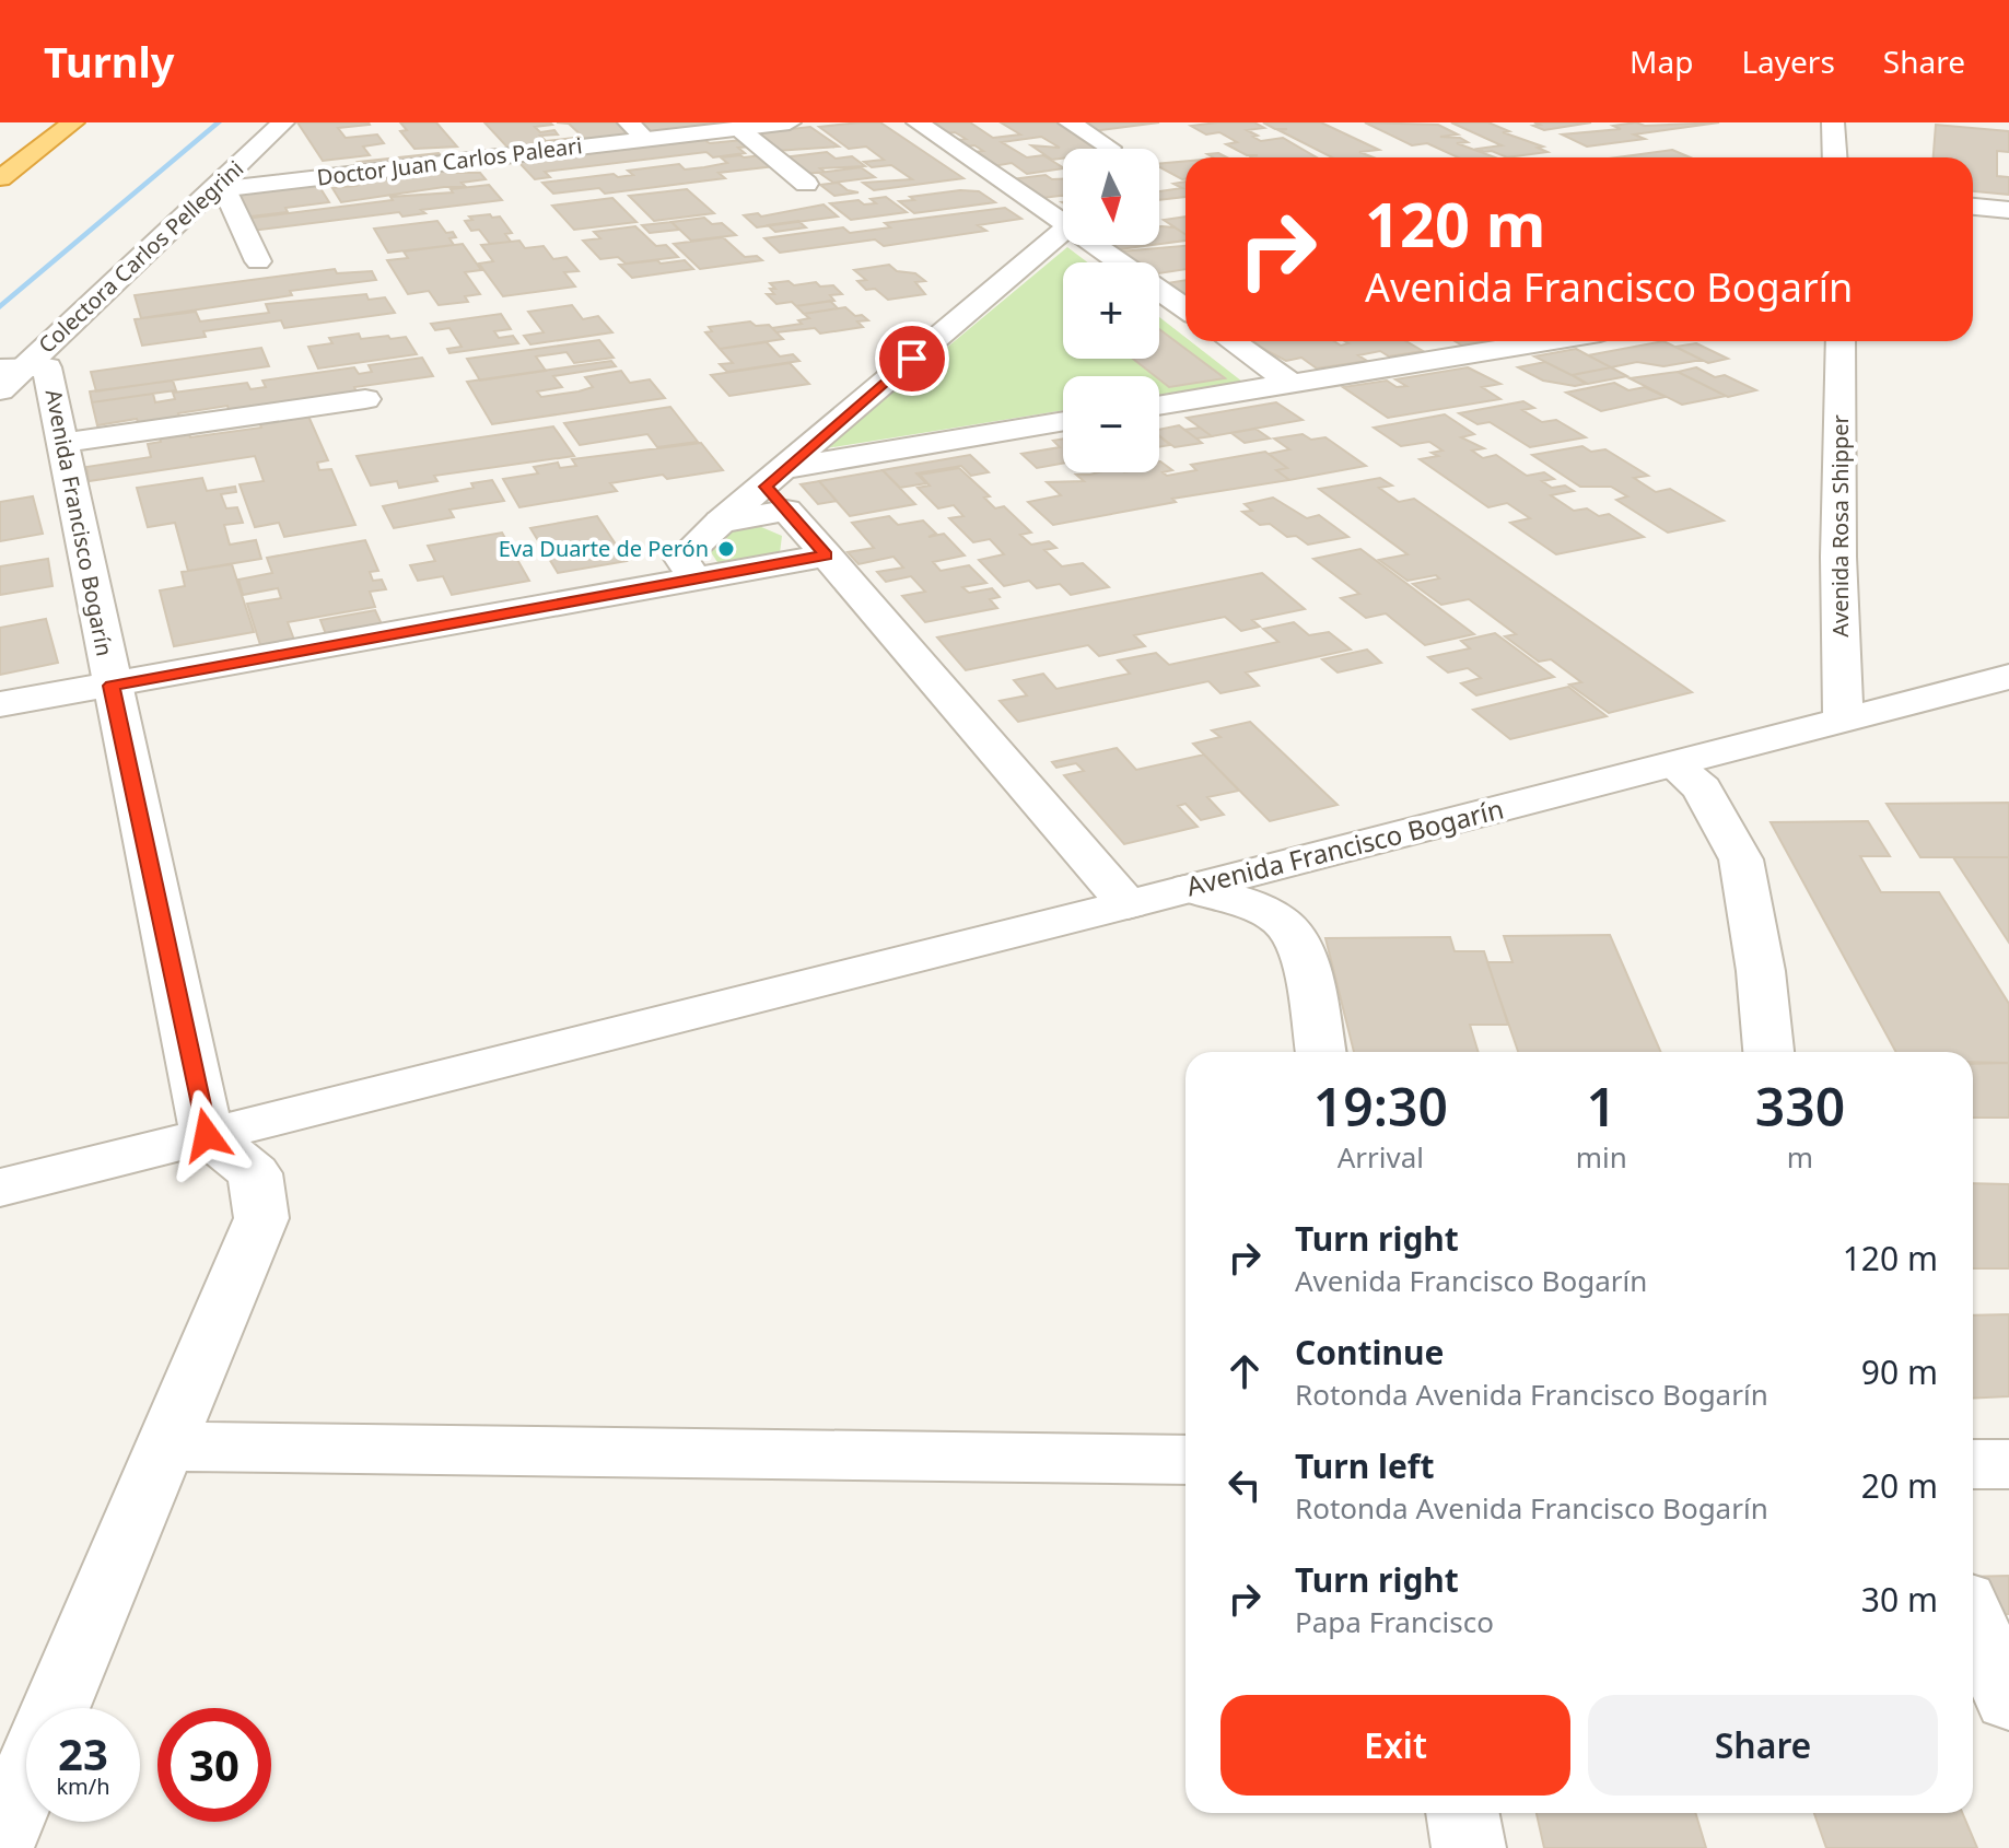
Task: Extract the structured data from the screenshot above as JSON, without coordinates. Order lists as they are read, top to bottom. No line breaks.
{"streets":{"street":["Doctor Juan Carlos Paleari","Colectora Carlos Pellegrini","Avenida Francisco Bogarín","Avenida Rosa Shipper"]},"crossings":[["Doctor Juan Carlos Paleari","Colectora Carlos Pellegrini"],["Colectora Carlos Pellegrini","Avenida Francisco Bogarín"],["Avenida Francisco Bogarín","Avenida Rosa Shipper"]],"places":["Eva Duarte de Perón"],"north":"bottom","page":{"header":"Turnly","nav":["Map","Layers","Share"],"map_buttons":["+","−"],"turn":["120 m","Avenida Francisco Bogarín"],"eta":["19:30","Arrival","1","min","330","m"],"list":[{"name":"Turn right","note":"Avenida Francisco Bogarín","value":"120 m"},{"name":"Continue","note":"Rotonda Avenida Francisco Bogarín","value":"90 m"},{"name":"Turn left","note":"Rotonda Avenida Francisco Bogarín","value":"20 m"},{"name":"Turn right","note":"Papa Francisco","value":"30 m"}],"buttons":["Exit","Share"],"speed":"23 km/h","limit":"30"}}
